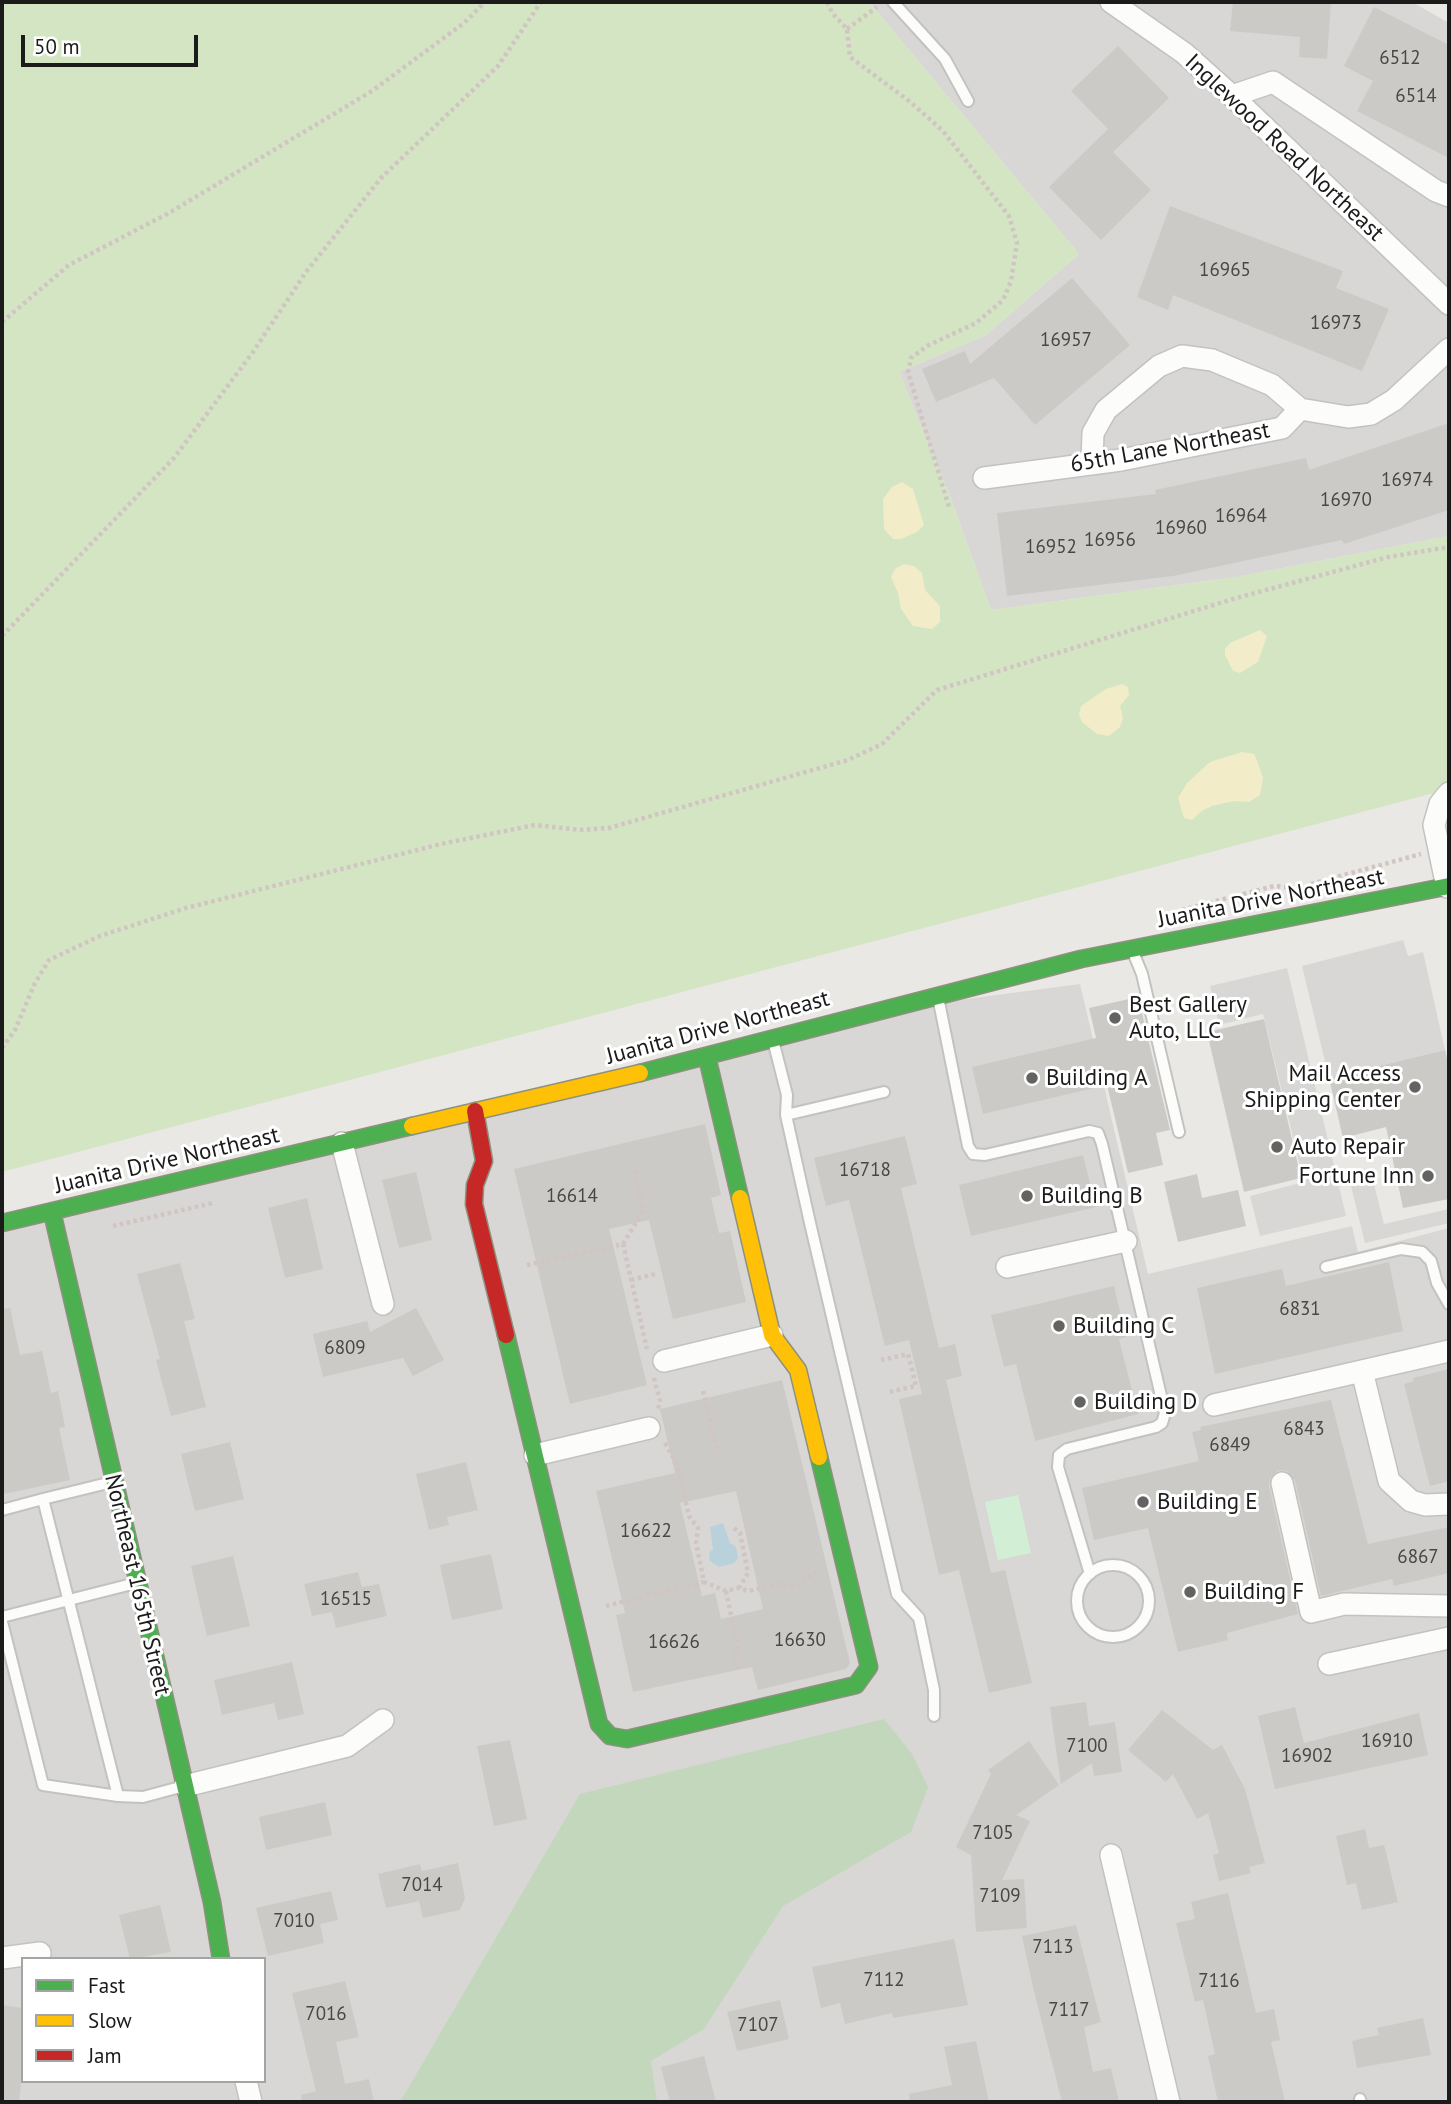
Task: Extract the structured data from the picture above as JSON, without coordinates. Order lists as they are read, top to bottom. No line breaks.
{"streets":{"street":["Inglewood Road Northeast","65th Lane Northeast","Juanita Drive Northeast","Northeast 165th Street"]},"crossings":[["Juanita Drive Northeast","Northeast 165th Street"]],"places":["Best Gallery Auto, LLC","Building A","Mail Access Shipping Center","Auto Repair","Fortune Inn","Building B","Building C","Building D","Building E","Building F"],"house_numbers":["6512","6514","16965","16973","16957","16974","16970","16964","16960","16956","16952","16718","16614","6831","6809","6843","6849","16622","6867","16515","16630","16626","16910","7100","16902","7105","7014","7109","7010","7113","7112","7116","7117","7016","7107"],"legend":["Fast","Slow","Jam"],"scale_bar":"50 m"}
